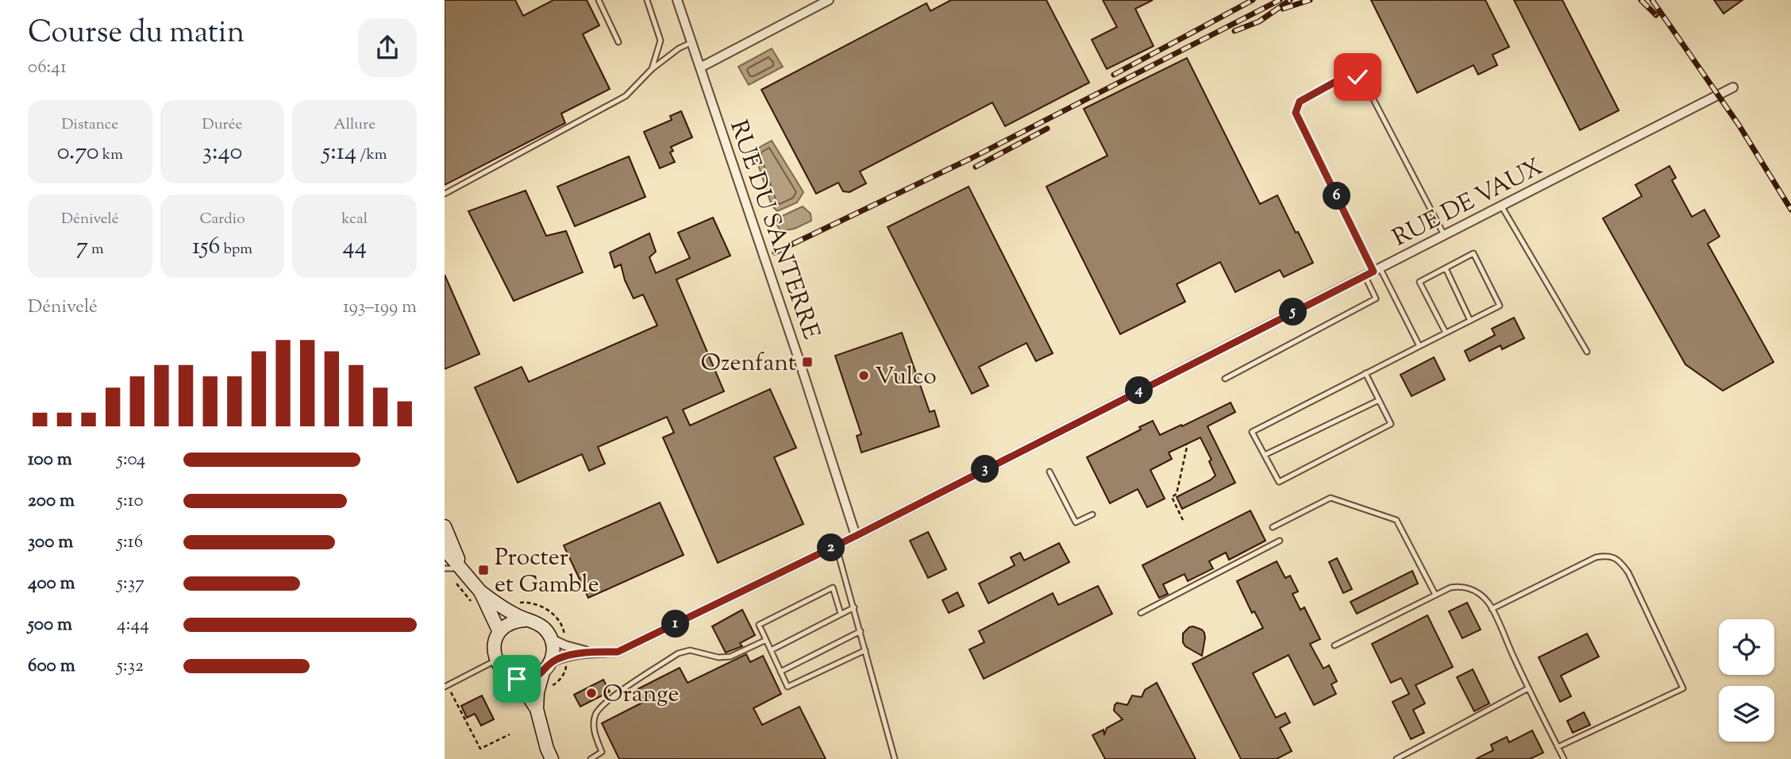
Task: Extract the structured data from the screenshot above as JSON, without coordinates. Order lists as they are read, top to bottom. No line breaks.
{"streets":{"street":["RUE DE VAUX","RUE DU SANTERRE"]},"crossings":[["RUE DE VAUX","RUE DU SANTERRE"]],"places":{"transit":["Ozenfant","Procter et Gamble"],"other":["Vulco","Orange"]},"page":{"heading":["Course du matin","06:41"],"stats":[["Distance","0.70 km"],["Durée","3:40"],["Allure","5:14 /km"],["Dénivelé","7 m"],["Cardio","156 bpm"],["kcal","44"]],"pins":["6","5","4","3","2","1"],"chart":["Dénivelé","193–199 m"],"list":[{"name":"100 m","note":"5:04"},{"name":"200 m","note":"5:10"},{"name":"300 m","note":"5:16"},{"name":"400 m","note":"5:37"},{"name":"500 m","note":"4:44"},{"name":"600 m","note":"5:32"}]}}
